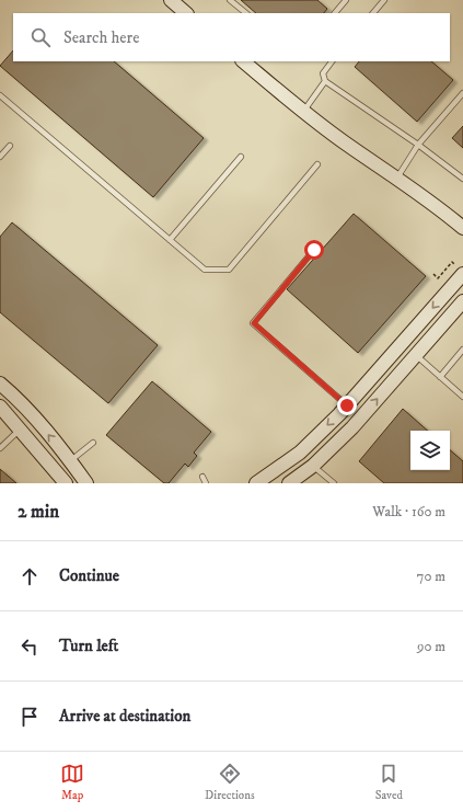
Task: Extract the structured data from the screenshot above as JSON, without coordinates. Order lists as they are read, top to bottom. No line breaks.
{"page":{"search":"Search here","heading":["2 min","Walk · 160 m"],"list":[["Continue","70 m"],["Turn left","90 m"],"Arrive at destination"],"nav":["Map","Directions","Saved"]}}
